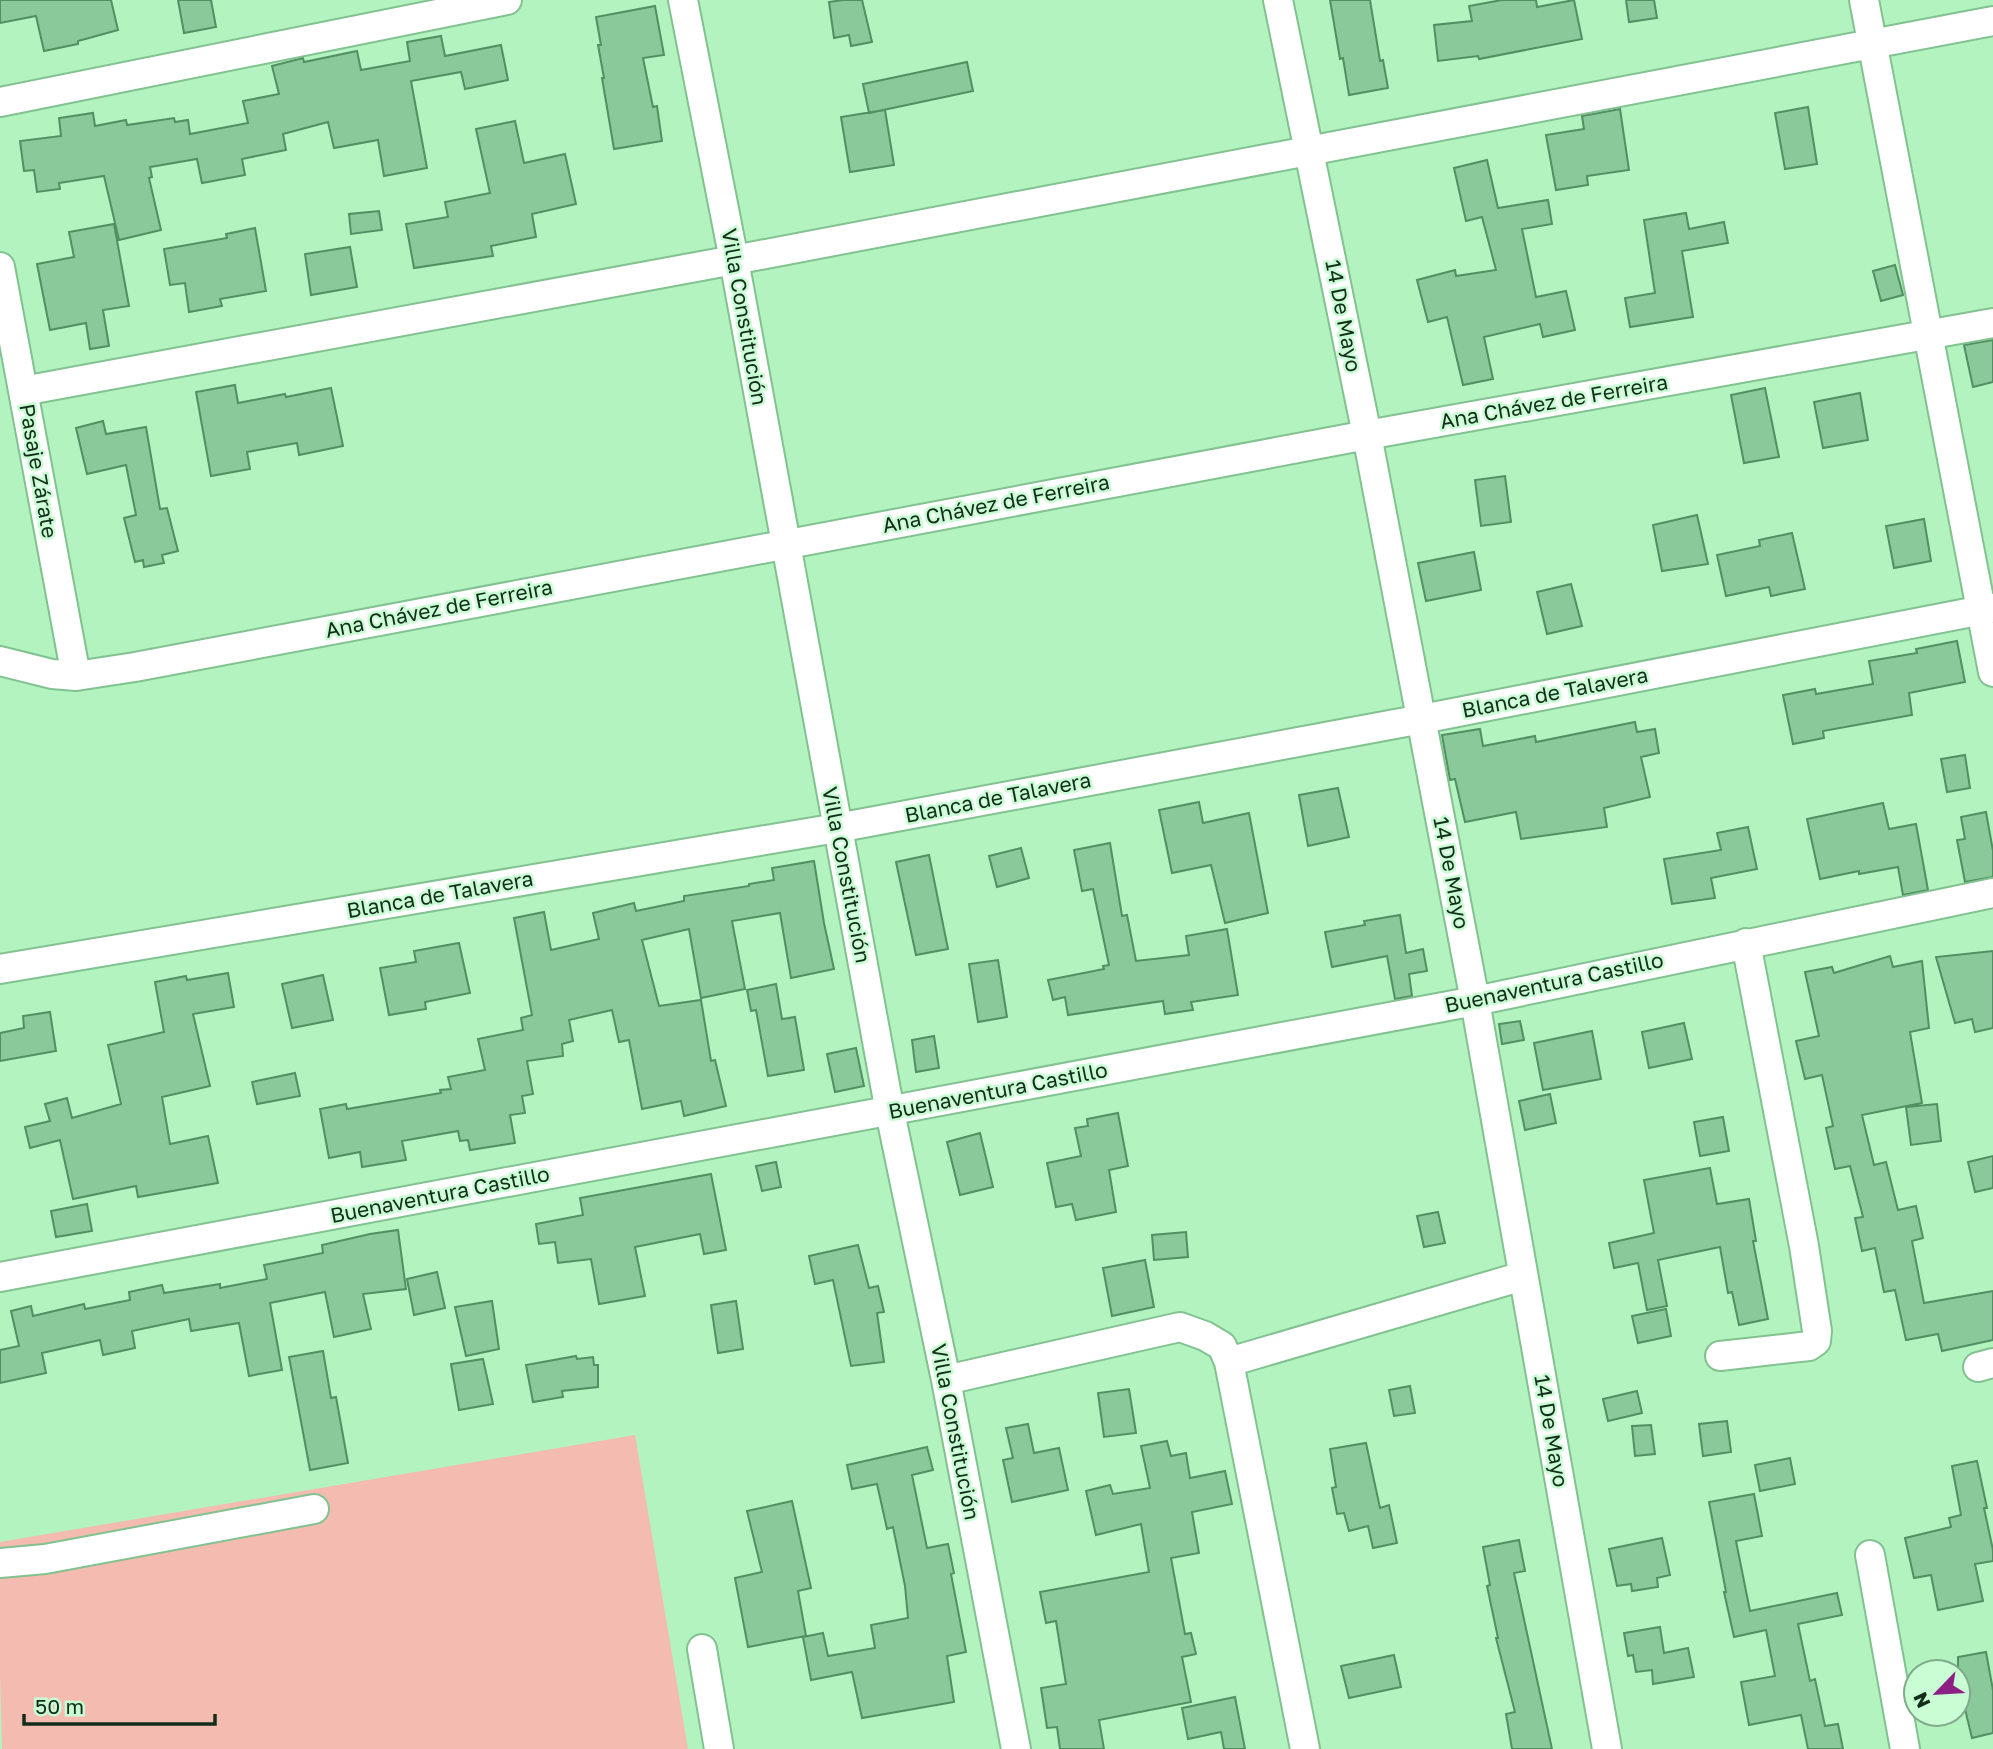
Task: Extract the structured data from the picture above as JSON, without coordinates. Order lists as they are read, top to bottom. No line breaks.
{"streets":{"street":["14 De Mayo","Villa Constitución","Ana Chávez de Ferreira","Pasaje Zárate","Blanca de Talavera","Buenaventura Castillo"]},"crossings":[["14 De Mayo","Ana Chávez de Ferreira"],["14 De Mayo","Blanca de Talavera"],["14 De Mayo","Buenaventura Castillo"],["Villa Constitución","Ana Chávez de Ferreira"],["Villa Constitución","Blanca de Talavera"],["Villa Constitución","Buenaventura Castillo"],["Ana Chávez de Ferreira","Pasaje Zárate"]],"scale_bar":"50 m","north":"bottom left"}
